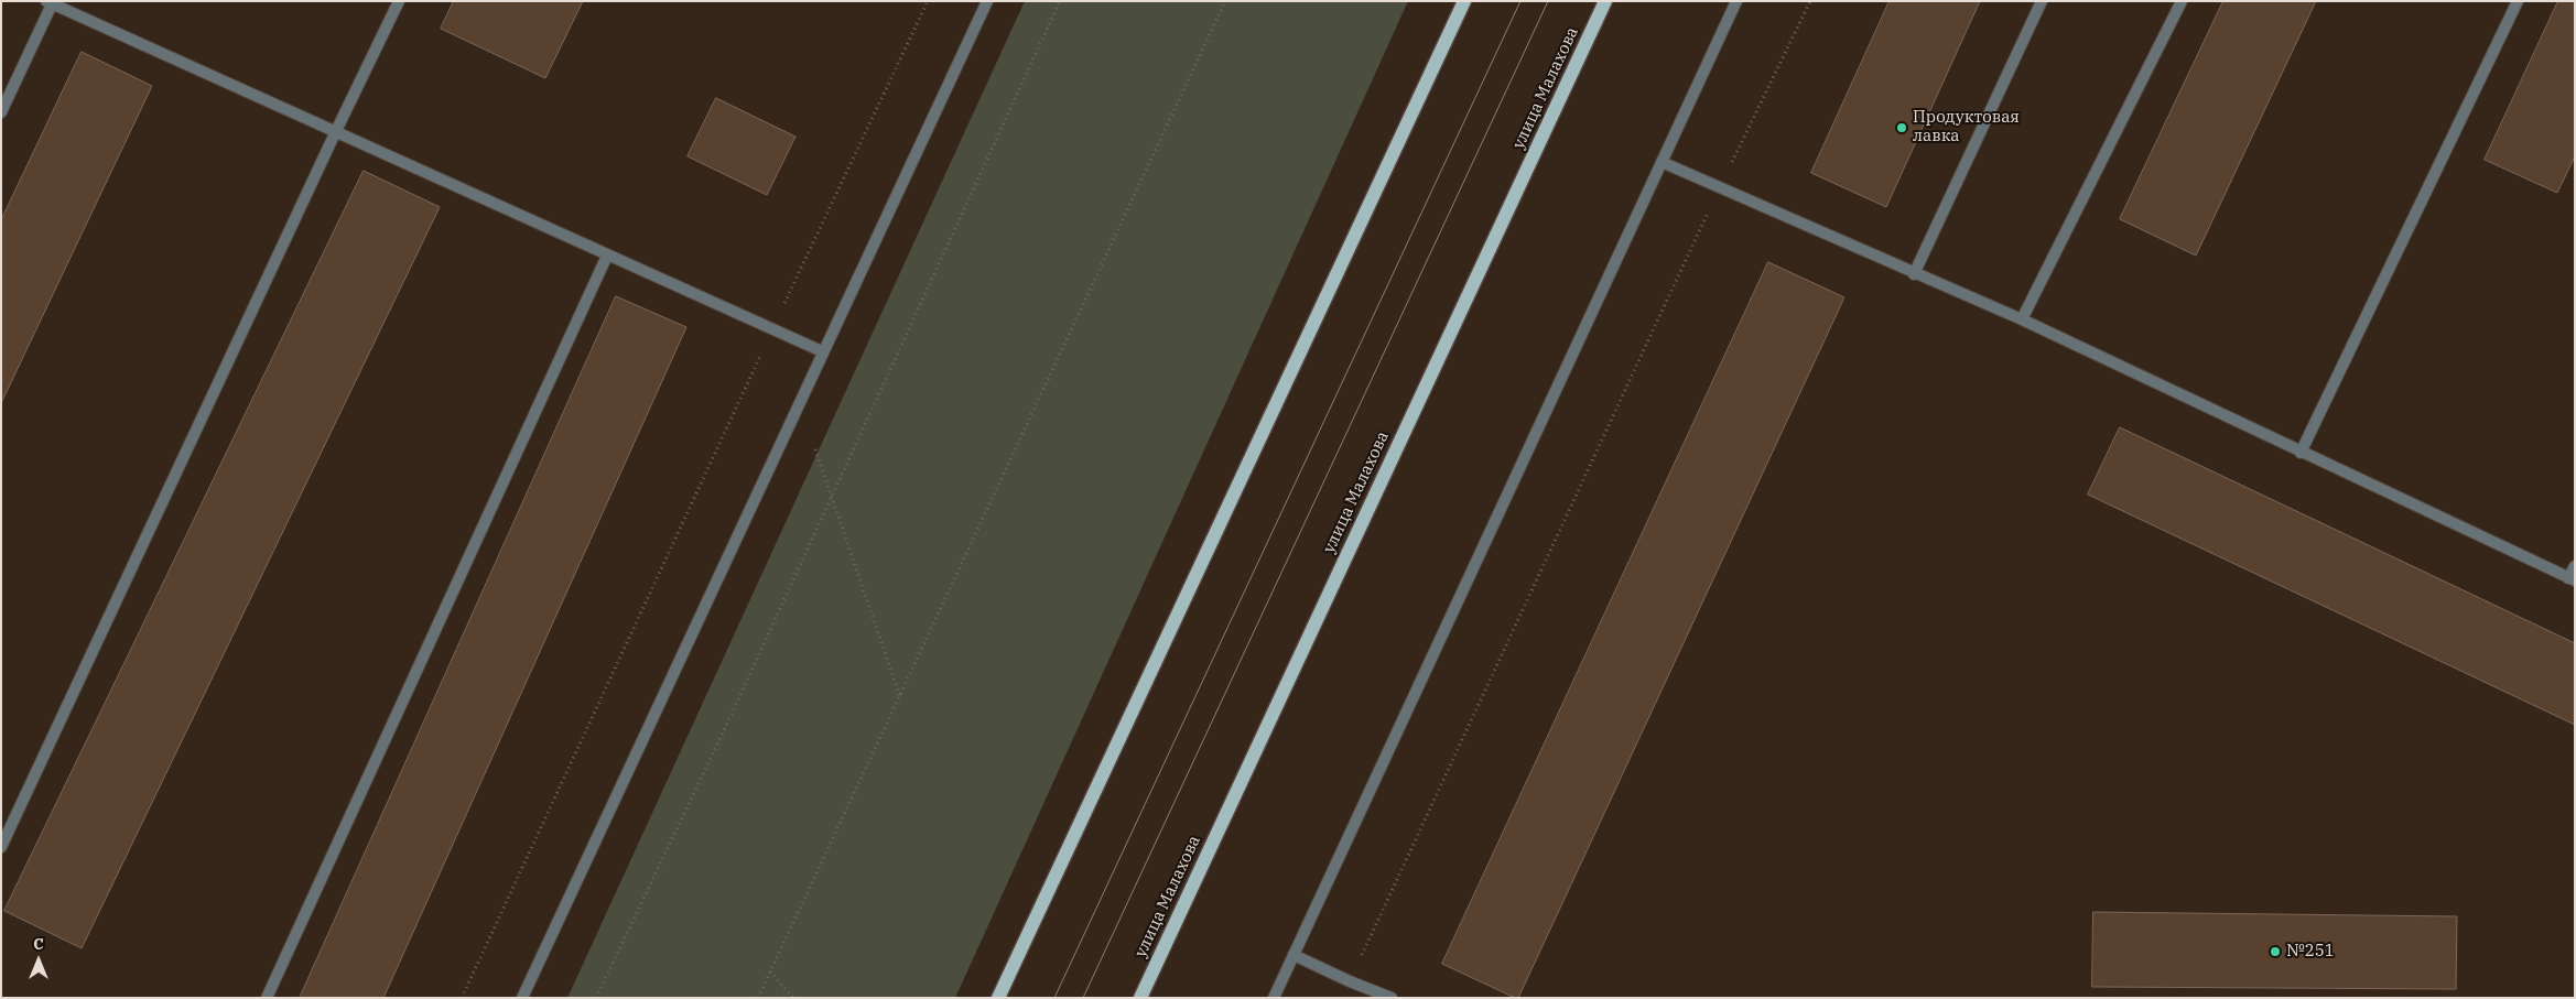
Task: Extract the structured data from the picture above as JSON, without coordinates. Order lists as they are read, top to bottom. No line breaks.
{"streets":{"main road":["улица Малахова"]},"places":["Продуктовая лавка","№251"],"north":"top"}
